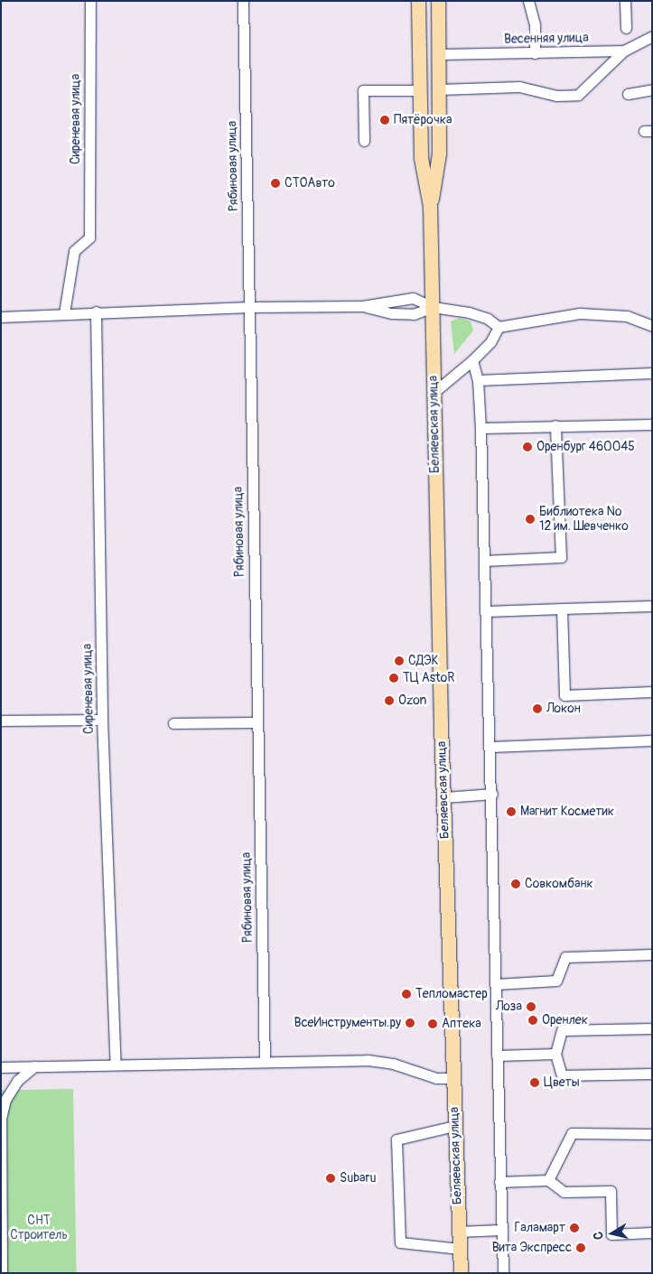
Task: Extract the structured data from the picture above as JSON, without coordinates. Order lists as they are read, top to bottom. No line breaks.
{"streets":{"main road":["Беляевская улица"],"street":["Весенняя улица","Сиреневая улица","Рябиновая улица"]},"parks":["СНТ Строитель"],"places":["Пятёрочка","СТОАвто","Оренбург 460045","Библиотека № 12 им. Шевченко","СДЭК","ТЦ AstoR","Ozon","Локон","Магнит Косметик","Совкомбанк","Тепломастер","Лоза","Оренлек","ВсеИнструменты.ру","Аптека","Цветы","Subaru","Галамарт","Вита Экспресс"],"north":"left"}
